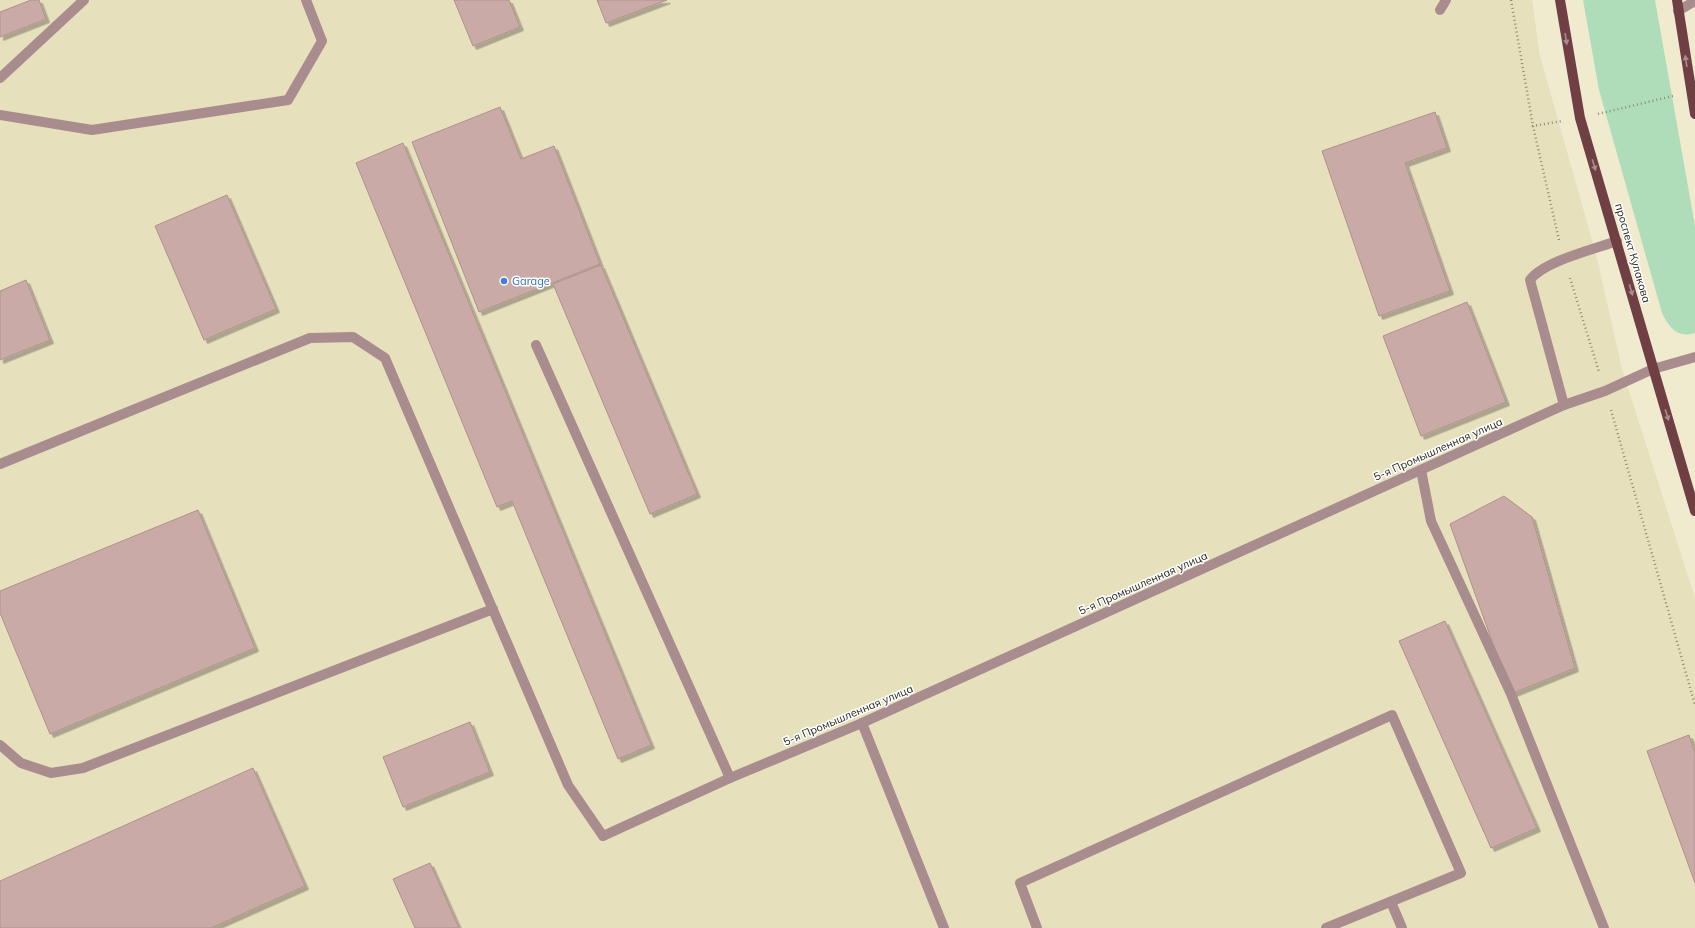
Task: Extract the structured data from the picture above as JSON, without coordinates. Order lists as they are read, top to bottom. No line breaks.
{"streets":{"main road":["проспект Кулакова"],"street":["5-я Промышленная улица"]},"crossings":[["проспект Кулакова","5-я Промышленная улица"]],"one_way":["проспект Кулакова"],"places":["Garage"]}
